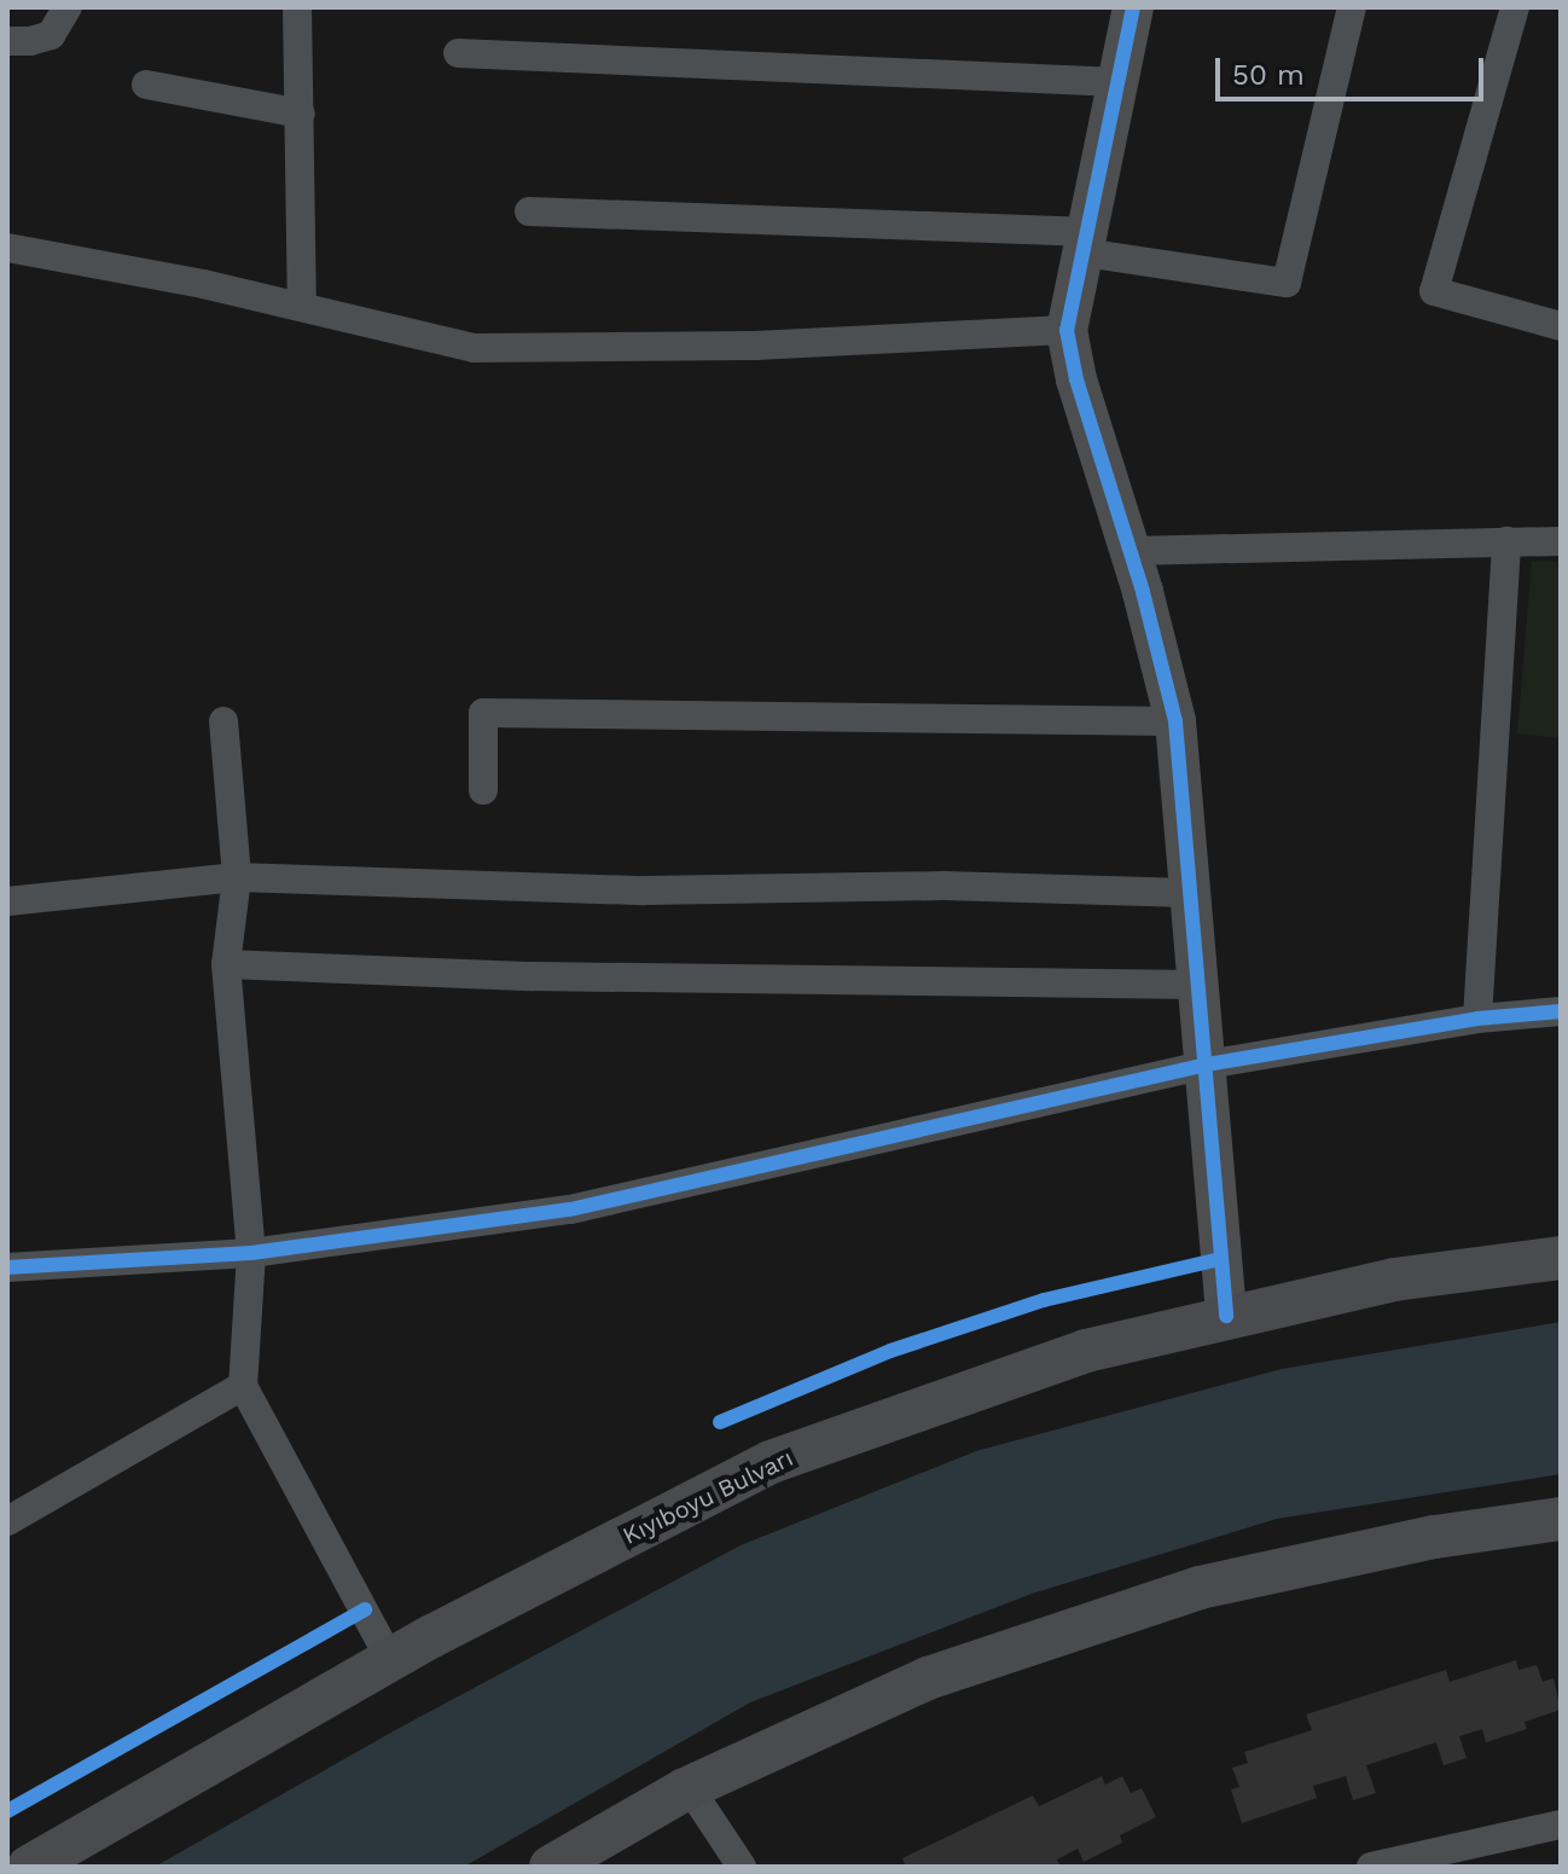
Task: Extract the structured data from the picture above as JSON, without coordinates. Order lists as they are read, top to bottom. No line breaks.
{"streets":{"main road":["Kıyıboyu Bulvarı"]},"scale_bar":"50 m"}
